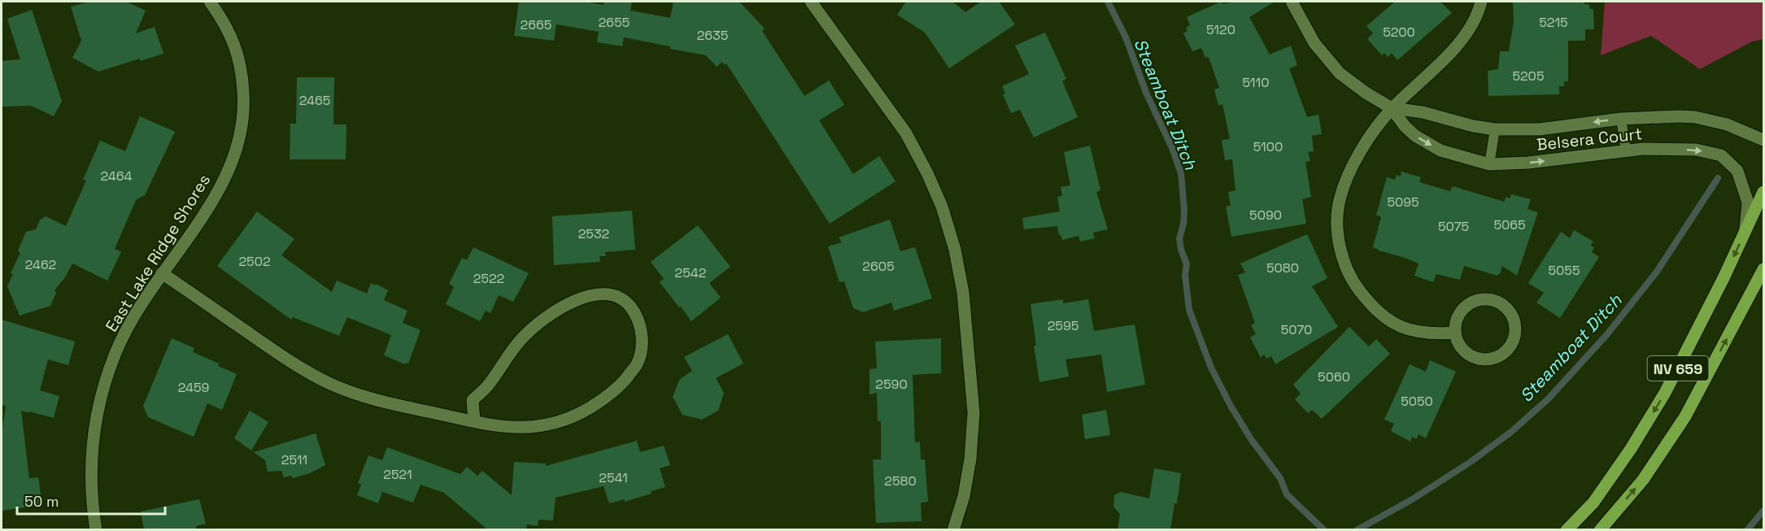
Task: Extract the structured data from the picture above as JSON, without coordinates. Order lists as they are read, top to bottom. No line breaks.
{"streets":{"main road":["NV 659"],"street":["Belsera Court","East Lake Ridge Shores"]},"crossings":[["Belsera Court","NV 659"]],"water":["Steamboat Ditch"],"house_numbers":["2655","5215","2665","5120","5200","2635","5205","5110","2465","5100","2464","5095","5090","5065","5075","2532","2502","2462","2605","5080","5055","2542","2522","2595","5070","5060","2590","2459","5050","2511","2521","2541","2580"],"scale_bar":"50 m"}
